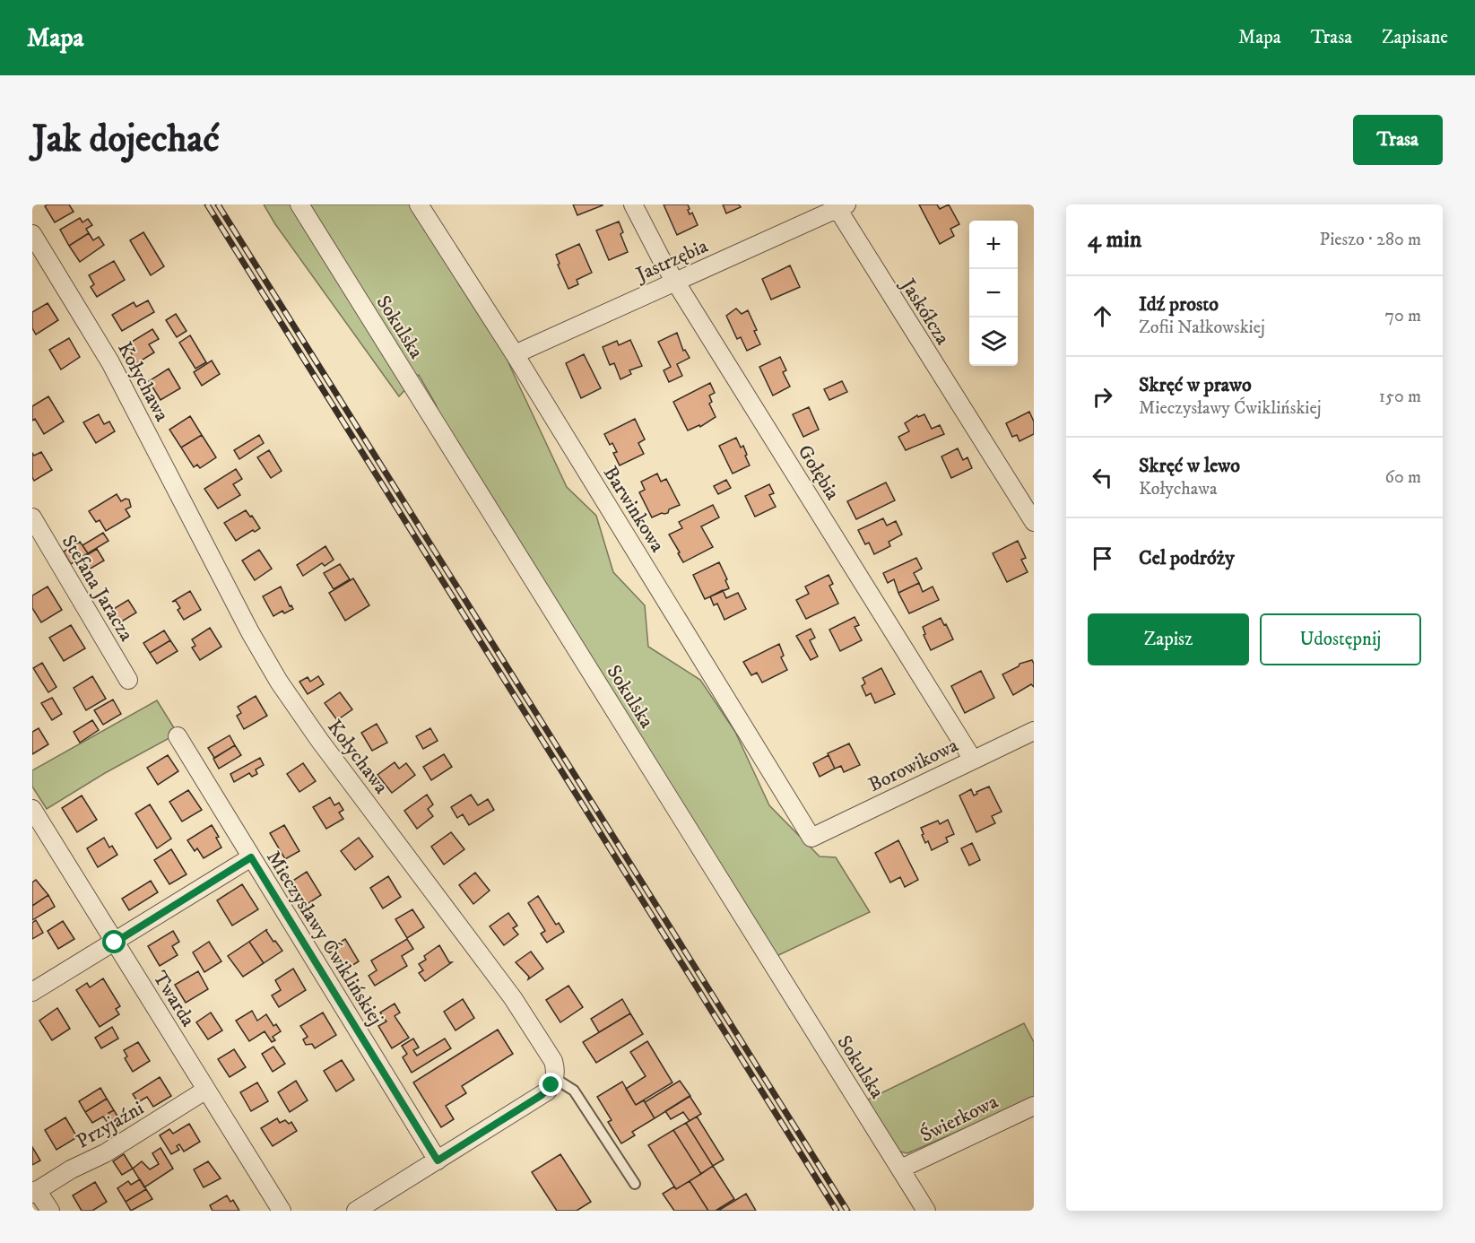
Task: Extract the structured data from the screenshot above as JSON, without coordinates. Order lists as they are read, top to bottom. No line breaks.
{"streets":{"street":["Jastrzębia","Jaskółcza","Sokulska","Kołychawa","Gołębia","Barwinkowa","Stefana Jaracza","Borowikowa","Mieczysławy Ćwiklińskiej","Twarda","Świerkowa","Przyjaźni"]},"crossings":[["Jastrzębia","Jaskółcza"],["Jastrzębia","Gołębia"],["Jastrzębia","Barwinkowa"],["Sokulska","Świerkowa"],["Gołębia","Borowikowa"],["Barwinkowa","Borowikowa"],["Twarda","Przyjaźni"]],"page":{"header":"Mapa","nav":["Mapa","Trasa","Zapisane"],"buttons":["Trasa",["Zapisz","Udostępnij"]],"title":"Jak dojechać","heading":["4 min","Pieszo · 280 m"],"map_buttons":["+","−"],"list":[["Idź prosto","Zofii Nałkowskiej","70 m"],["Skręć w prawo","Mieczysławy Ćwiklińskiej","150 m"],["Skręć w lewo","Kołychawa","60 m"],"Cel podróży"]}}
